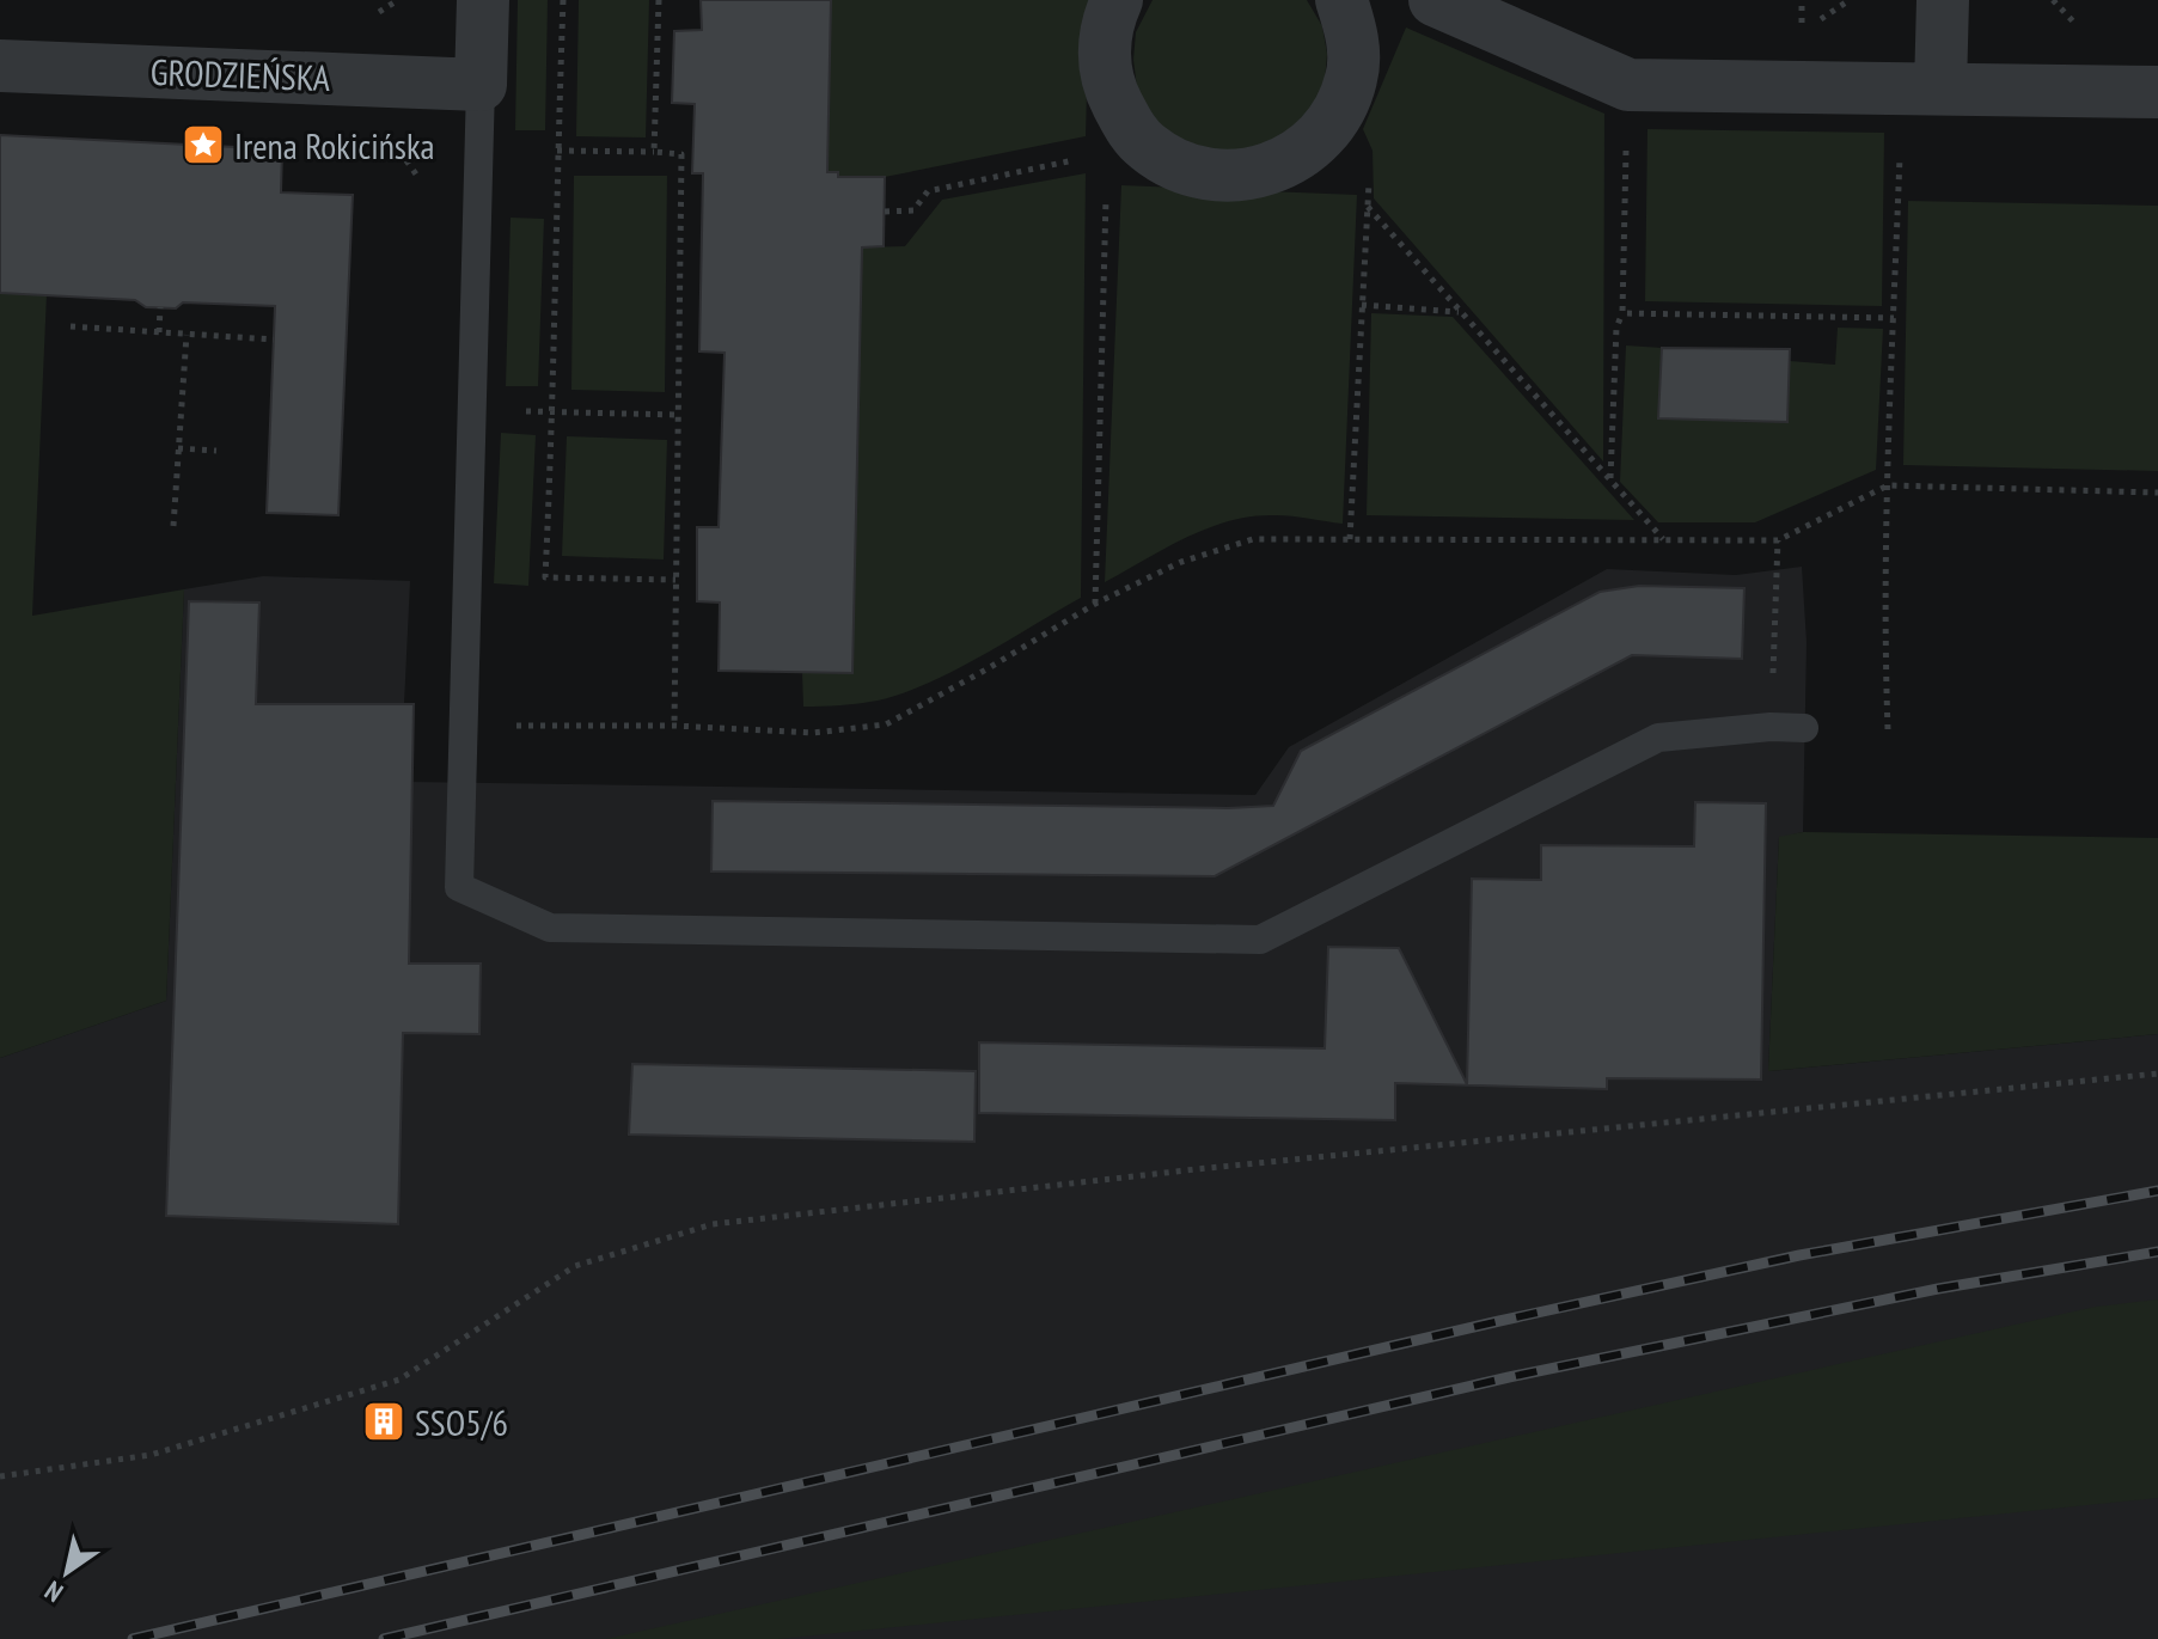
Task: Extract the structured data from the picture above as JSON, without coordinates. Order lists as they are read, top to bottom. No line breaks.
{"streets":{"street":["GRODZIEŃSKA"]},"places":{"place":["Irena Rokicińska"],"building":["SSO5/6"]},"north":"bottom left"}
